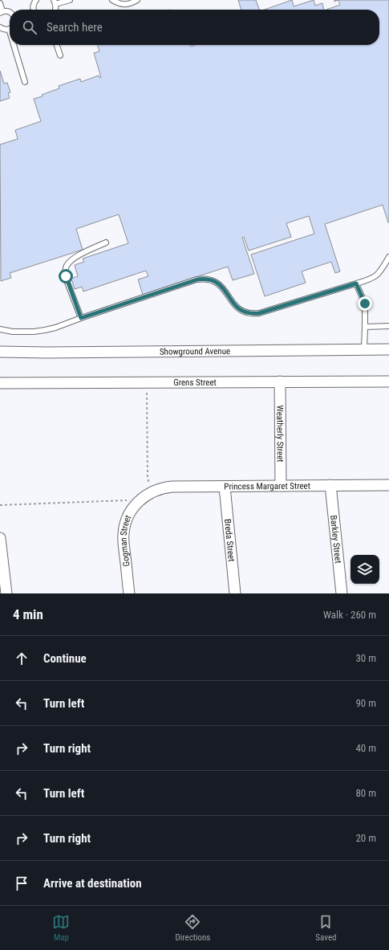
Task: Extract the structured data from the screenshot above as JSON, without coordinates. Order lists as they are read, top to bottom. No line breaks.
{"streets":{"street":["Showground Avenue","Grens Street","Weatherly Street","Princess Margaret Street","Breda Street","Barkley Street","Gogman Street"]},"crossings":[["Grens Street","Weatherly Street"],["Weatherly Street","Princess Margaret Street"],["Princess Margaret Street","Breda Street"],["Princess Margaret Street","Barkley Street"],["Princess Margaret Street","Gogman Street"]],"page":{"search":"Search here","heading":["4 min","Walk · 260 m"],"list":[["Continue","30 m"],["Turn left","90 m"],["Turn right","40 m"],["Turn left","80 m"],["Turn right","20 m"],"Arrive at destination"],"nav":["Map","Directions","Saved"]}}
